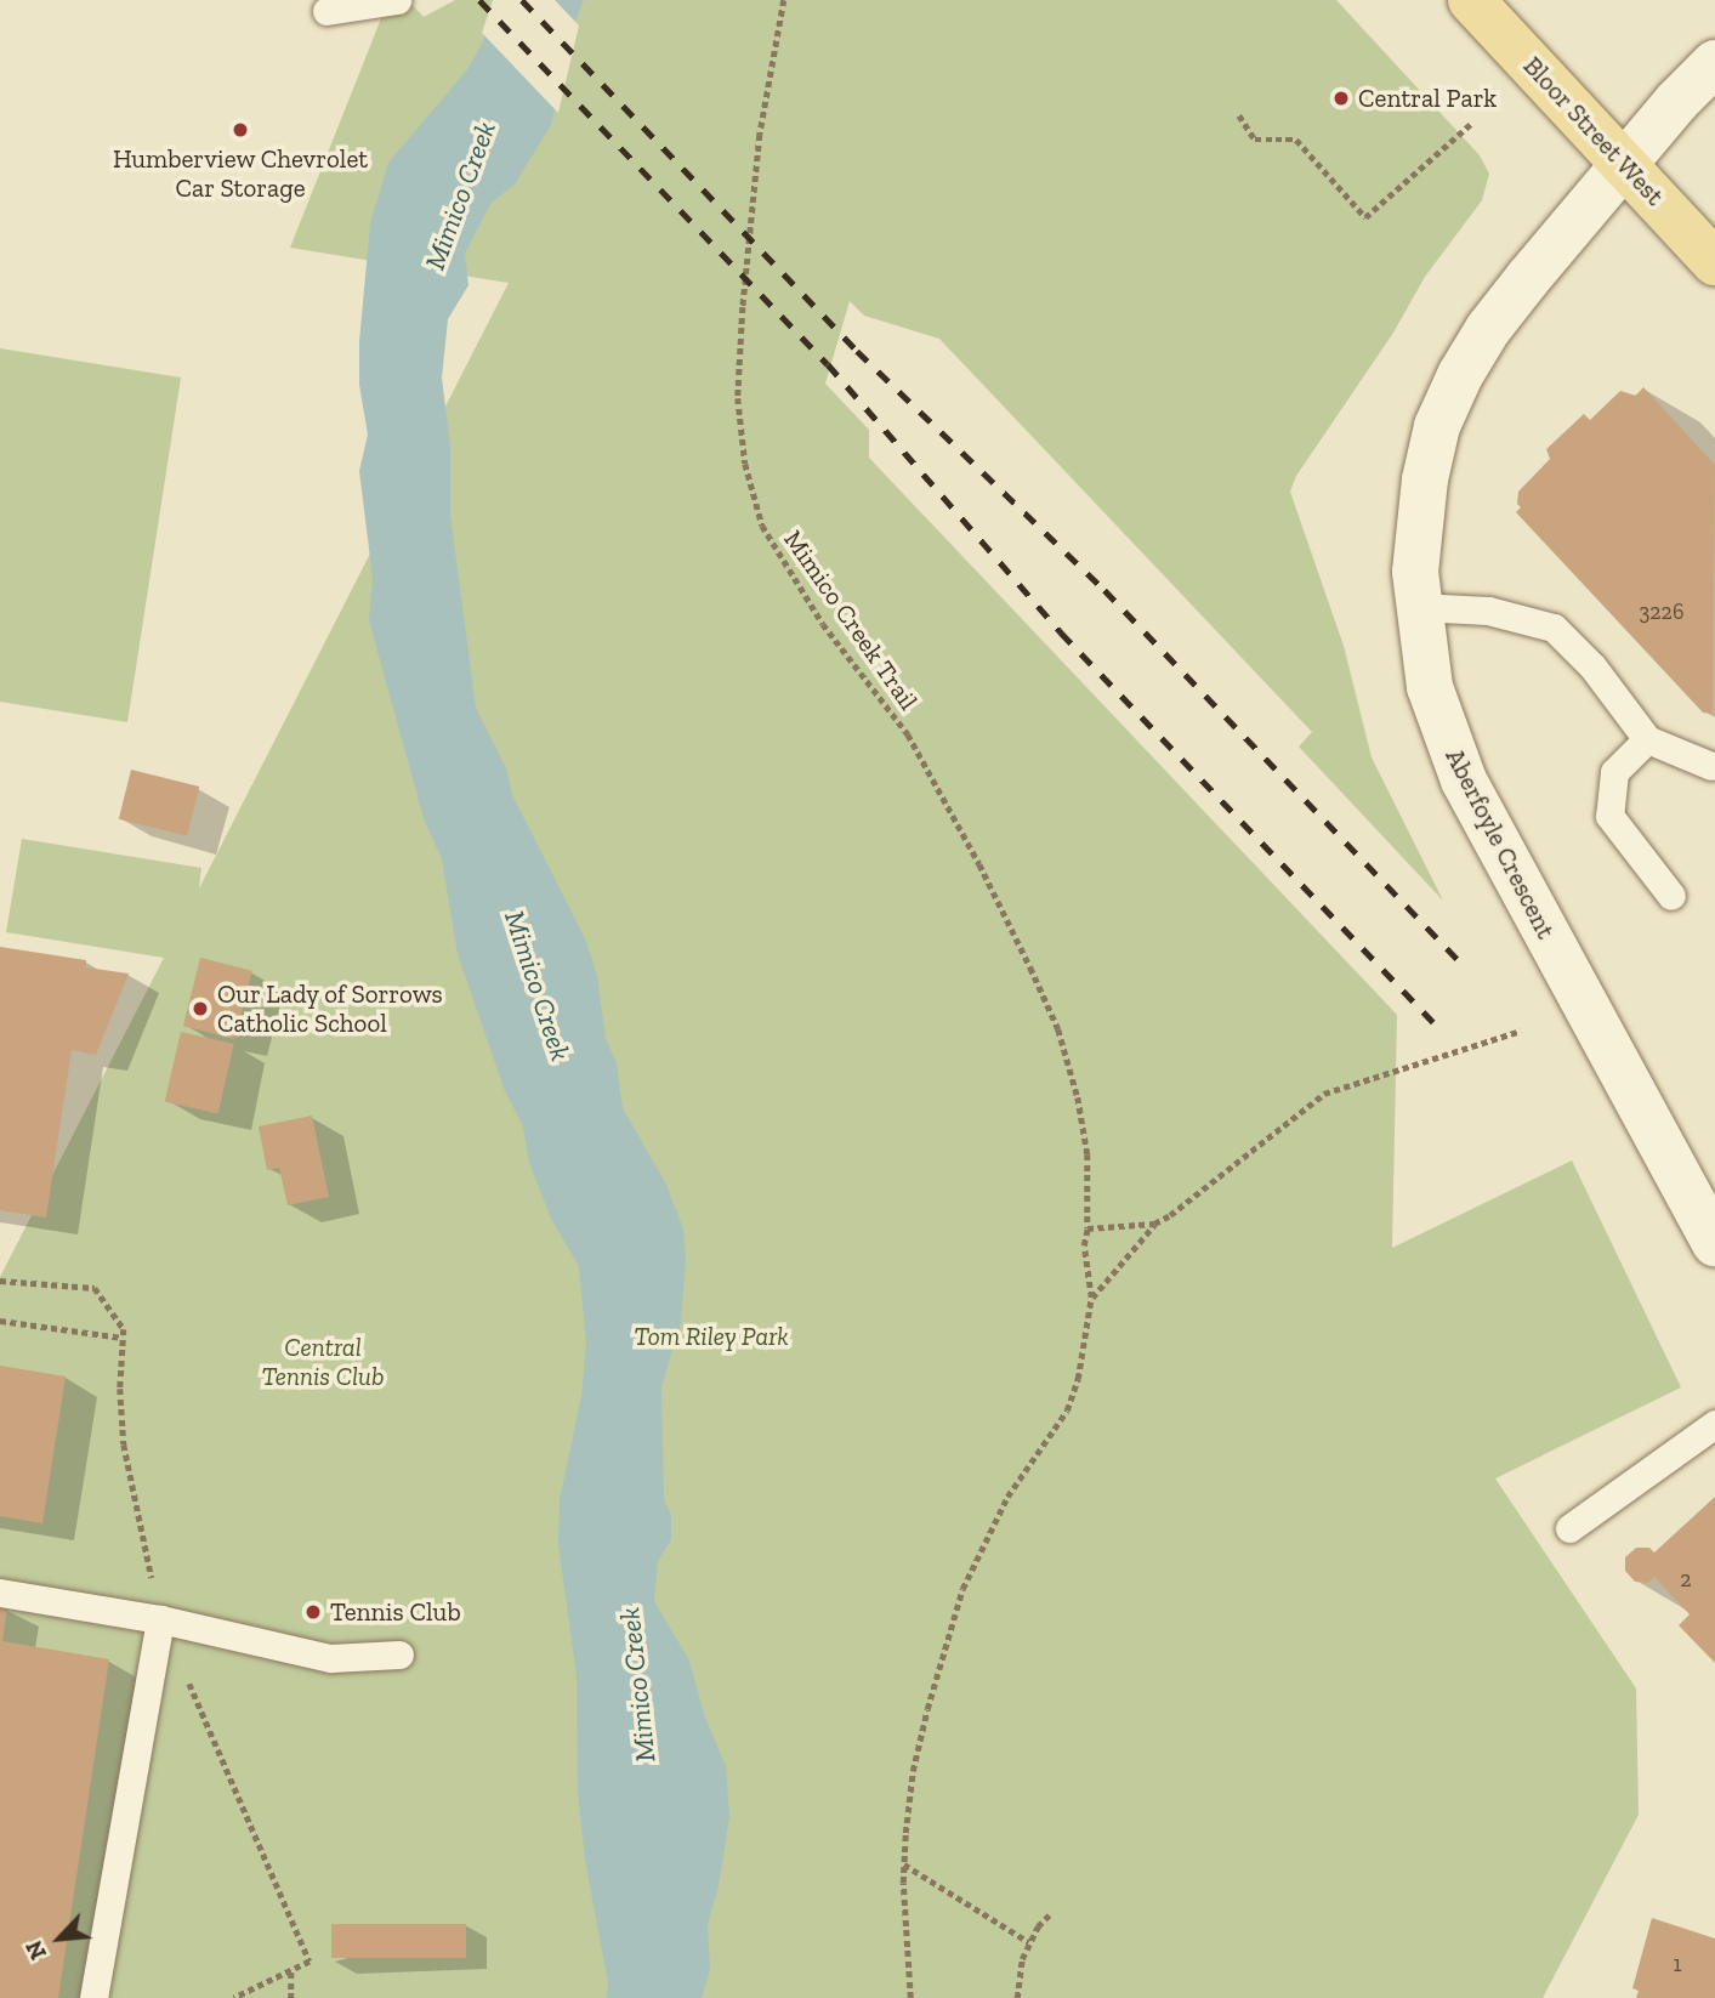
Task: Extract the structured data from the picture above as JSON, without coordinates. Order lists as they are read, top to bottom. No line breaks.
{"streets":{"main road":["Bloor Street West"],"street":["Aberfoyle Crescent"],"path":["Mimico Creek Trail"]},"crossings":[["Bloor Street West","Aberfoyle Crescent"]],"water":["Mimico Creek"],"parks":["Tom Riley Park","Central Tennis Club"],"places":["Central Park","Humberview Chevrolet Car Storage","Our Lady of Sorrows Catholic School","Tennis Club"],"house_numbers":["3226","2","1"],"north":"bottom left"}
